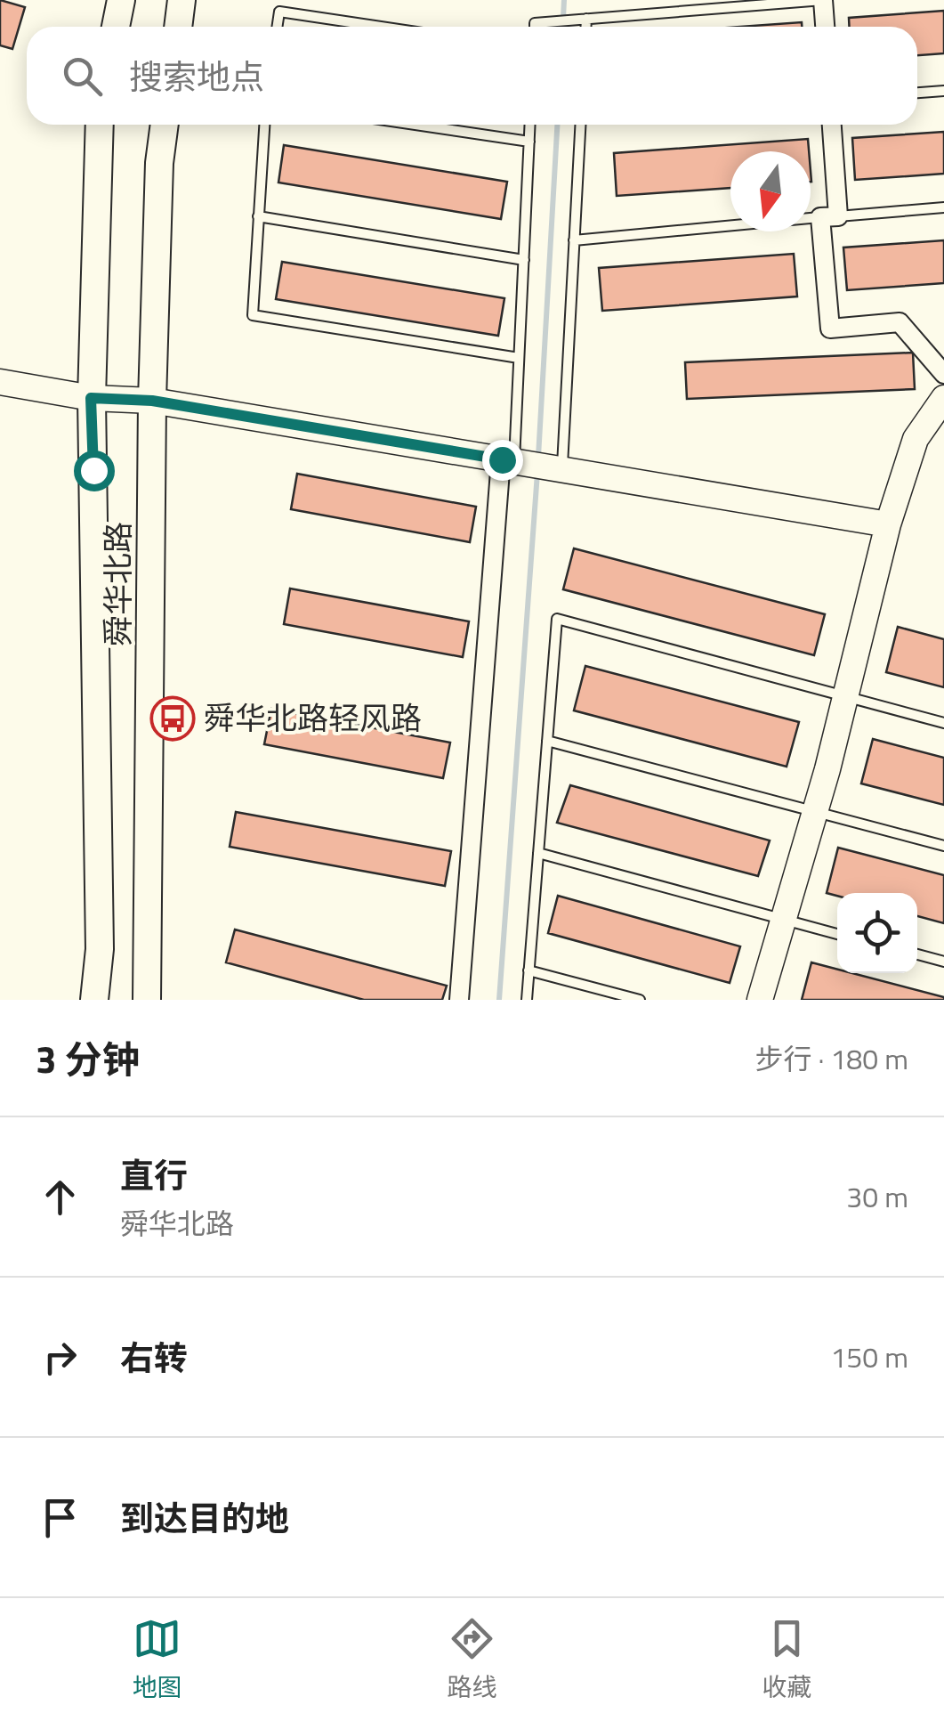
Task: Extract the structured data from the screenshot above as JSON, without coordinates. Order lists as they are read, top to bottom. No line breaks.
{"streets":{"main road":["舜华北路"]},"places":{"bus stop":["舜华北路轻风路"]},"north":"bottom","page":{"search":"搜索地点","heading":["3 分钟","步行 · 180 m"],"list":[["直行","舜华北路","30 m"],["右转","150 m"],"到达目的地"],"nav":["地图","路线","收藏"]}}
